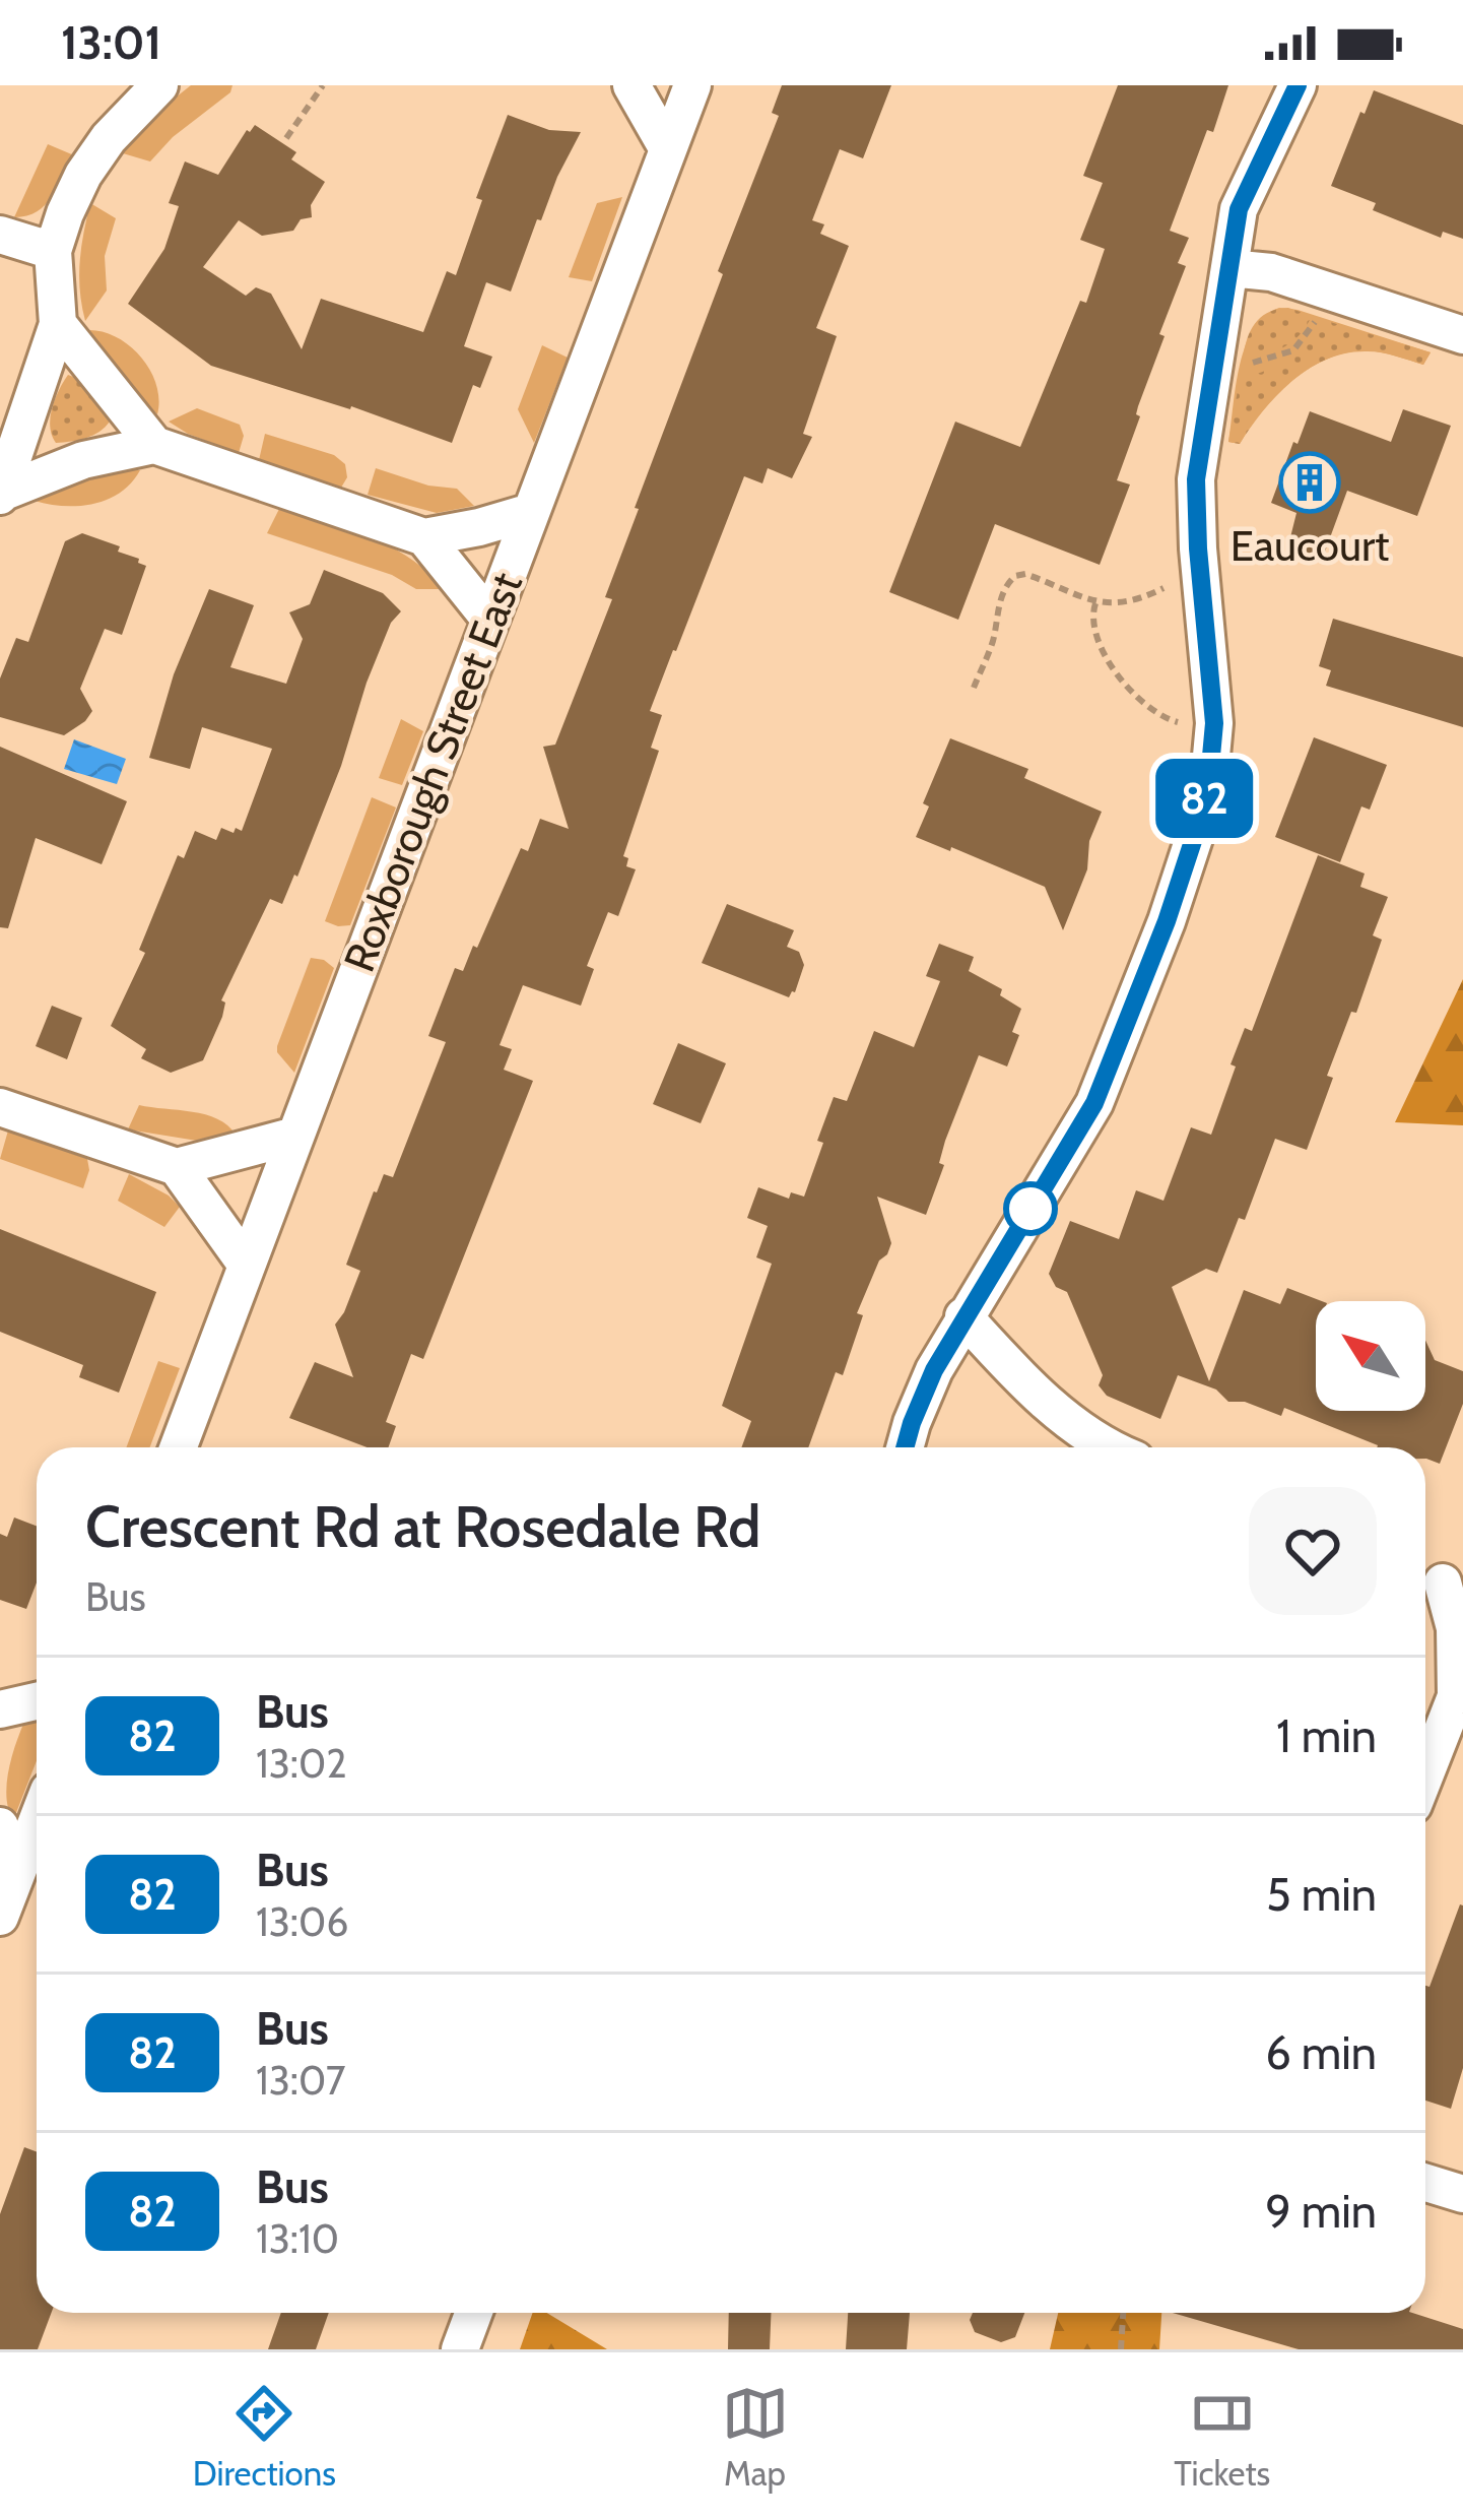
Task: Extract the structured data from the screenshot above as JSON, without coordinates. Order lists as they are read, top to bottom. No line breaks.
{"streets":{"street":["Roxborough Street East"]},"places":{"building":["Eaucourt"]},"lines":["bus line 82"],"north":"top left","page":{"status":"13:01","on_map":"82","heading":["Crescent Rd at Rosedale Rd","Bus"],"list":[{"mark":"82","name":"Bus","note":"13:02","value":"1 min"},{"mark":"82","name":"Bus","note":"13:06","value":"5 min"},{"mark":"82","name":"Bus","note":"13:07","value":"6 min"},{"mark":"82","name":"Bus","note":"13:10","value":"9 min"}],"tabs":["Directions","Map","Tickets"]}}
